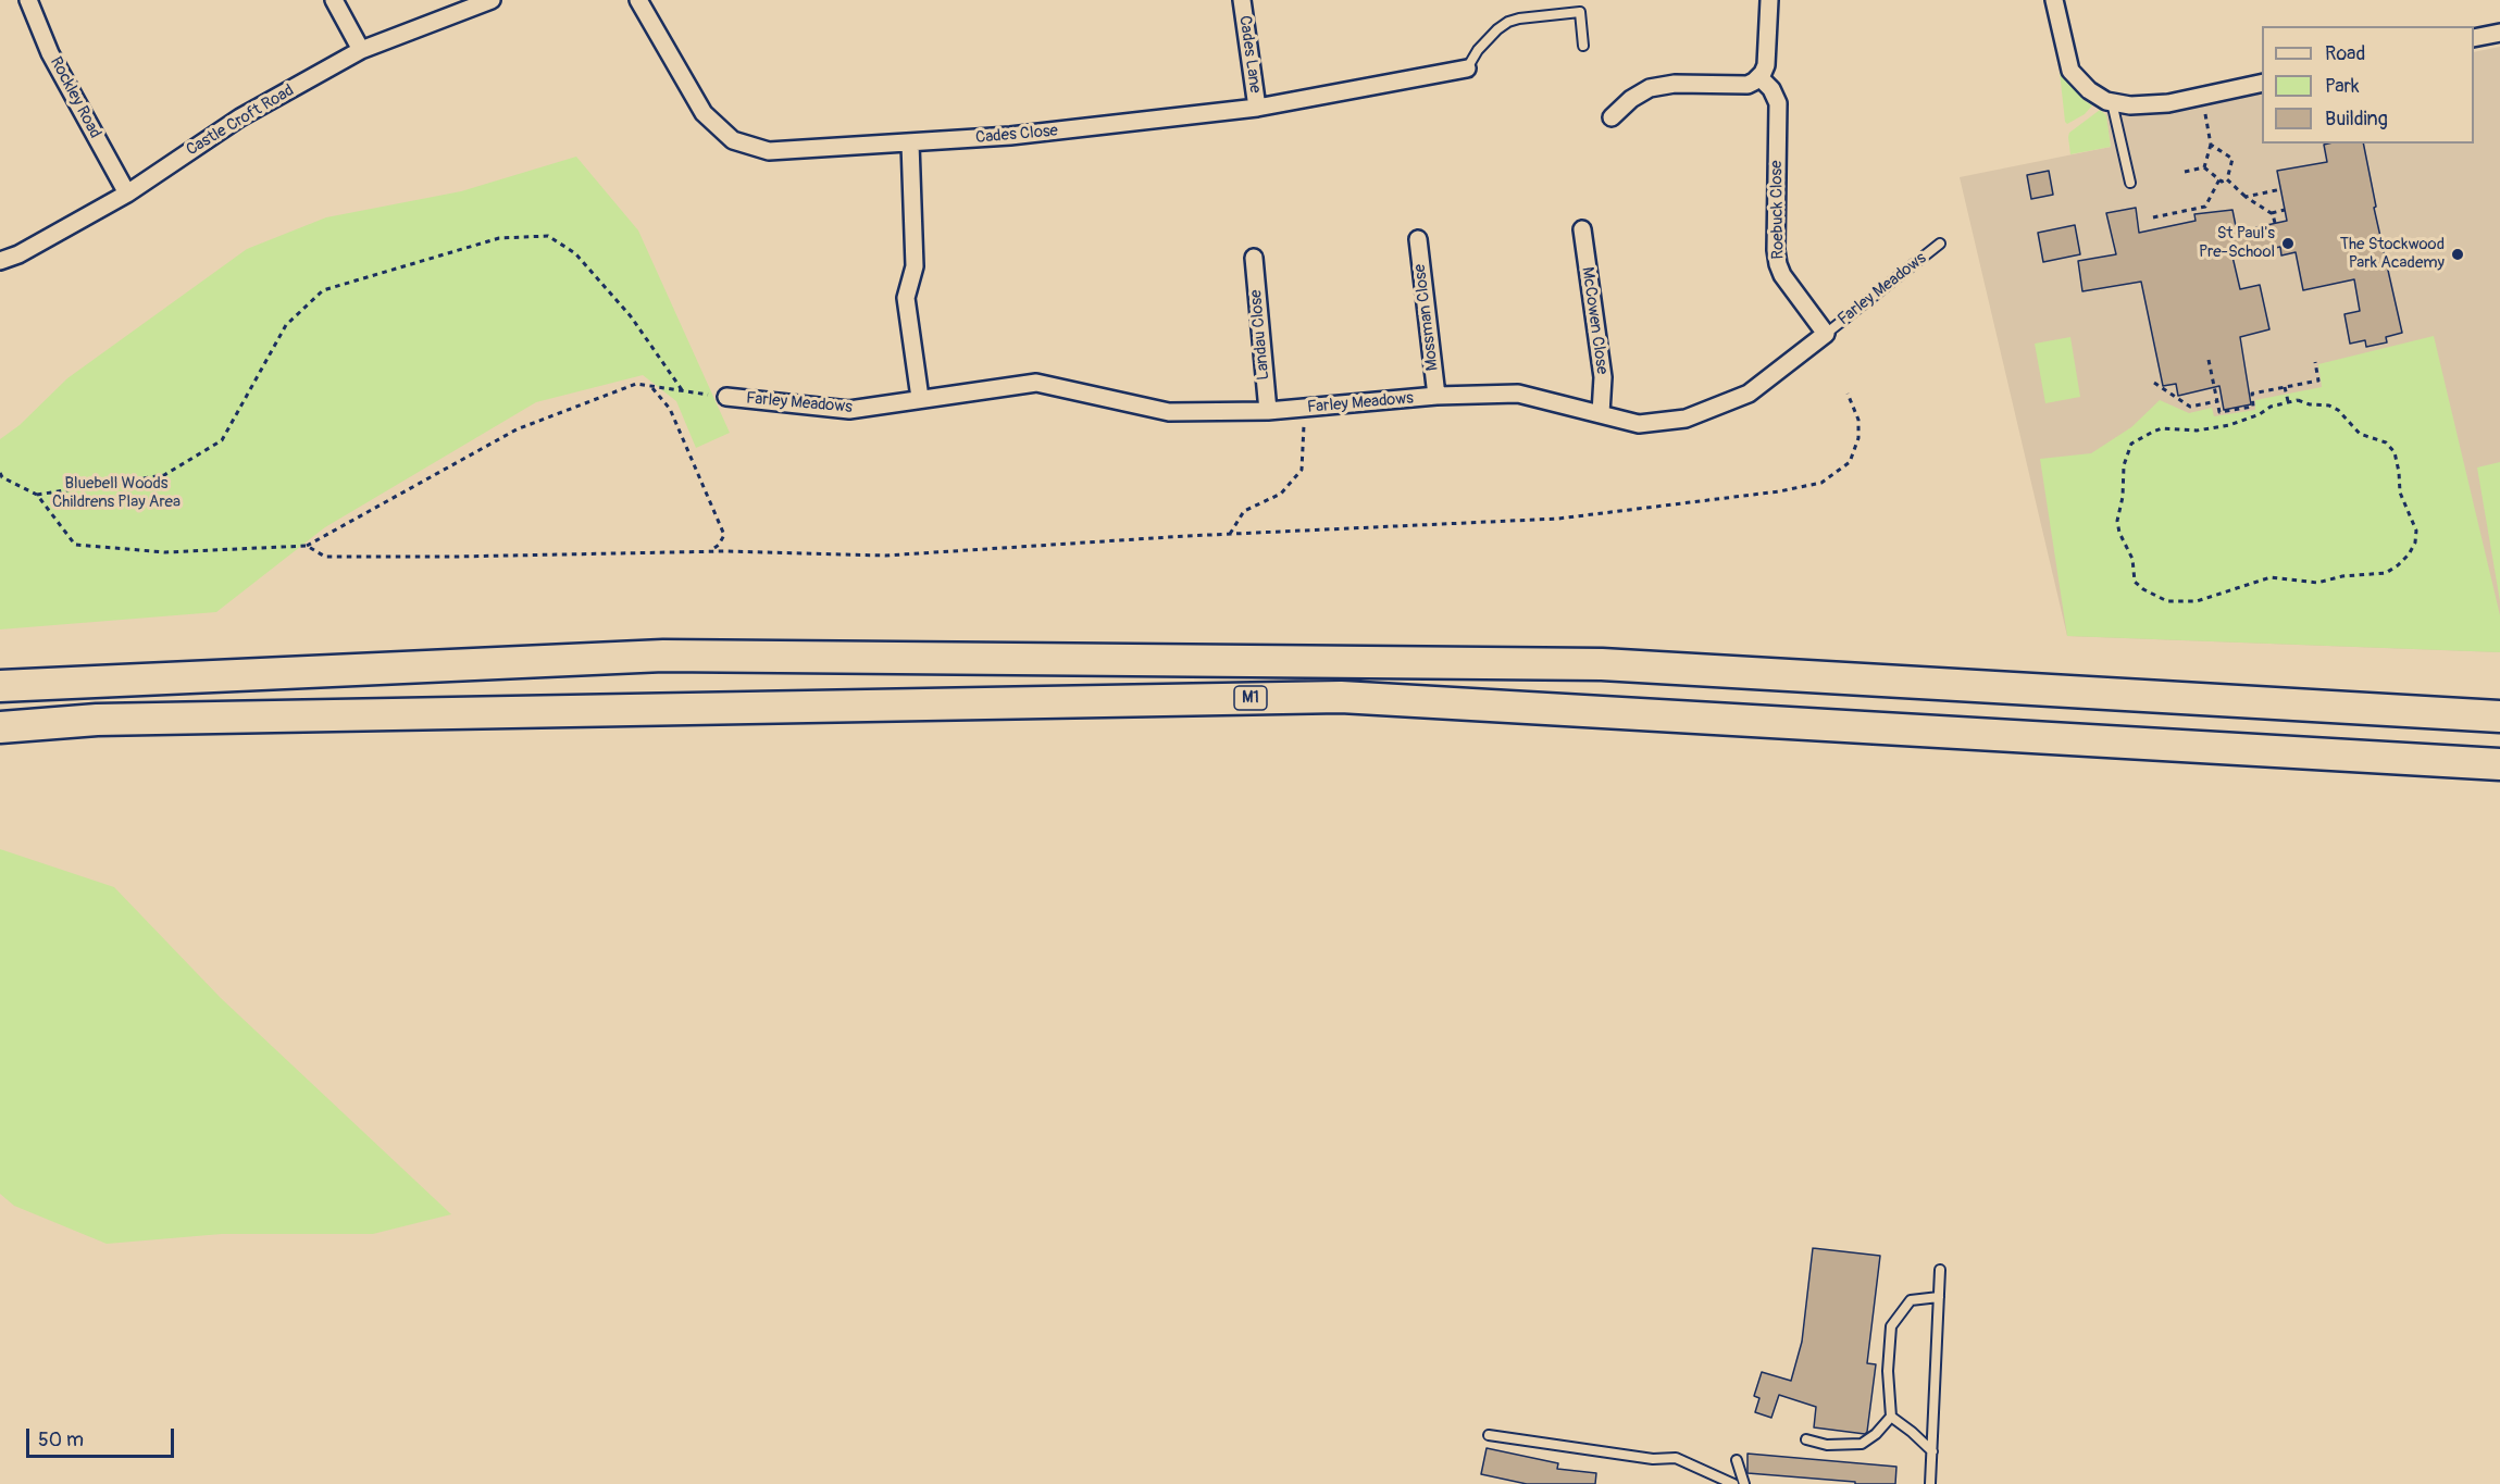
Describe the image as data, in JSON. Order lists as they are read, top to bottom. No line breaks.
{"streets":{"highway":["M1"],"street":["Cades Lane","Rockley Road","Castle Croft Road","Cades Close","Roebuck Close","Farley Meadows","Mossman Close","McCowen Close","Landau Close"]},"crossings":[["Cades Lane","Cades Close"],["Rockley Road","Castle Croft Road"],["Roebuck Close","Farley Meadows"],["Farley Meadows","Mossman Close"],["Farley Meadows","McCowen Close"],["Farley Meadows","Landau Close"]],"parks":["Bluebell Woods Childrens Play Area"],"places":["St Paul's Pre-School","The Stockwood Park Academy"],"legend":["Road","Park","Building"],"scale_bar":"50 m"}
